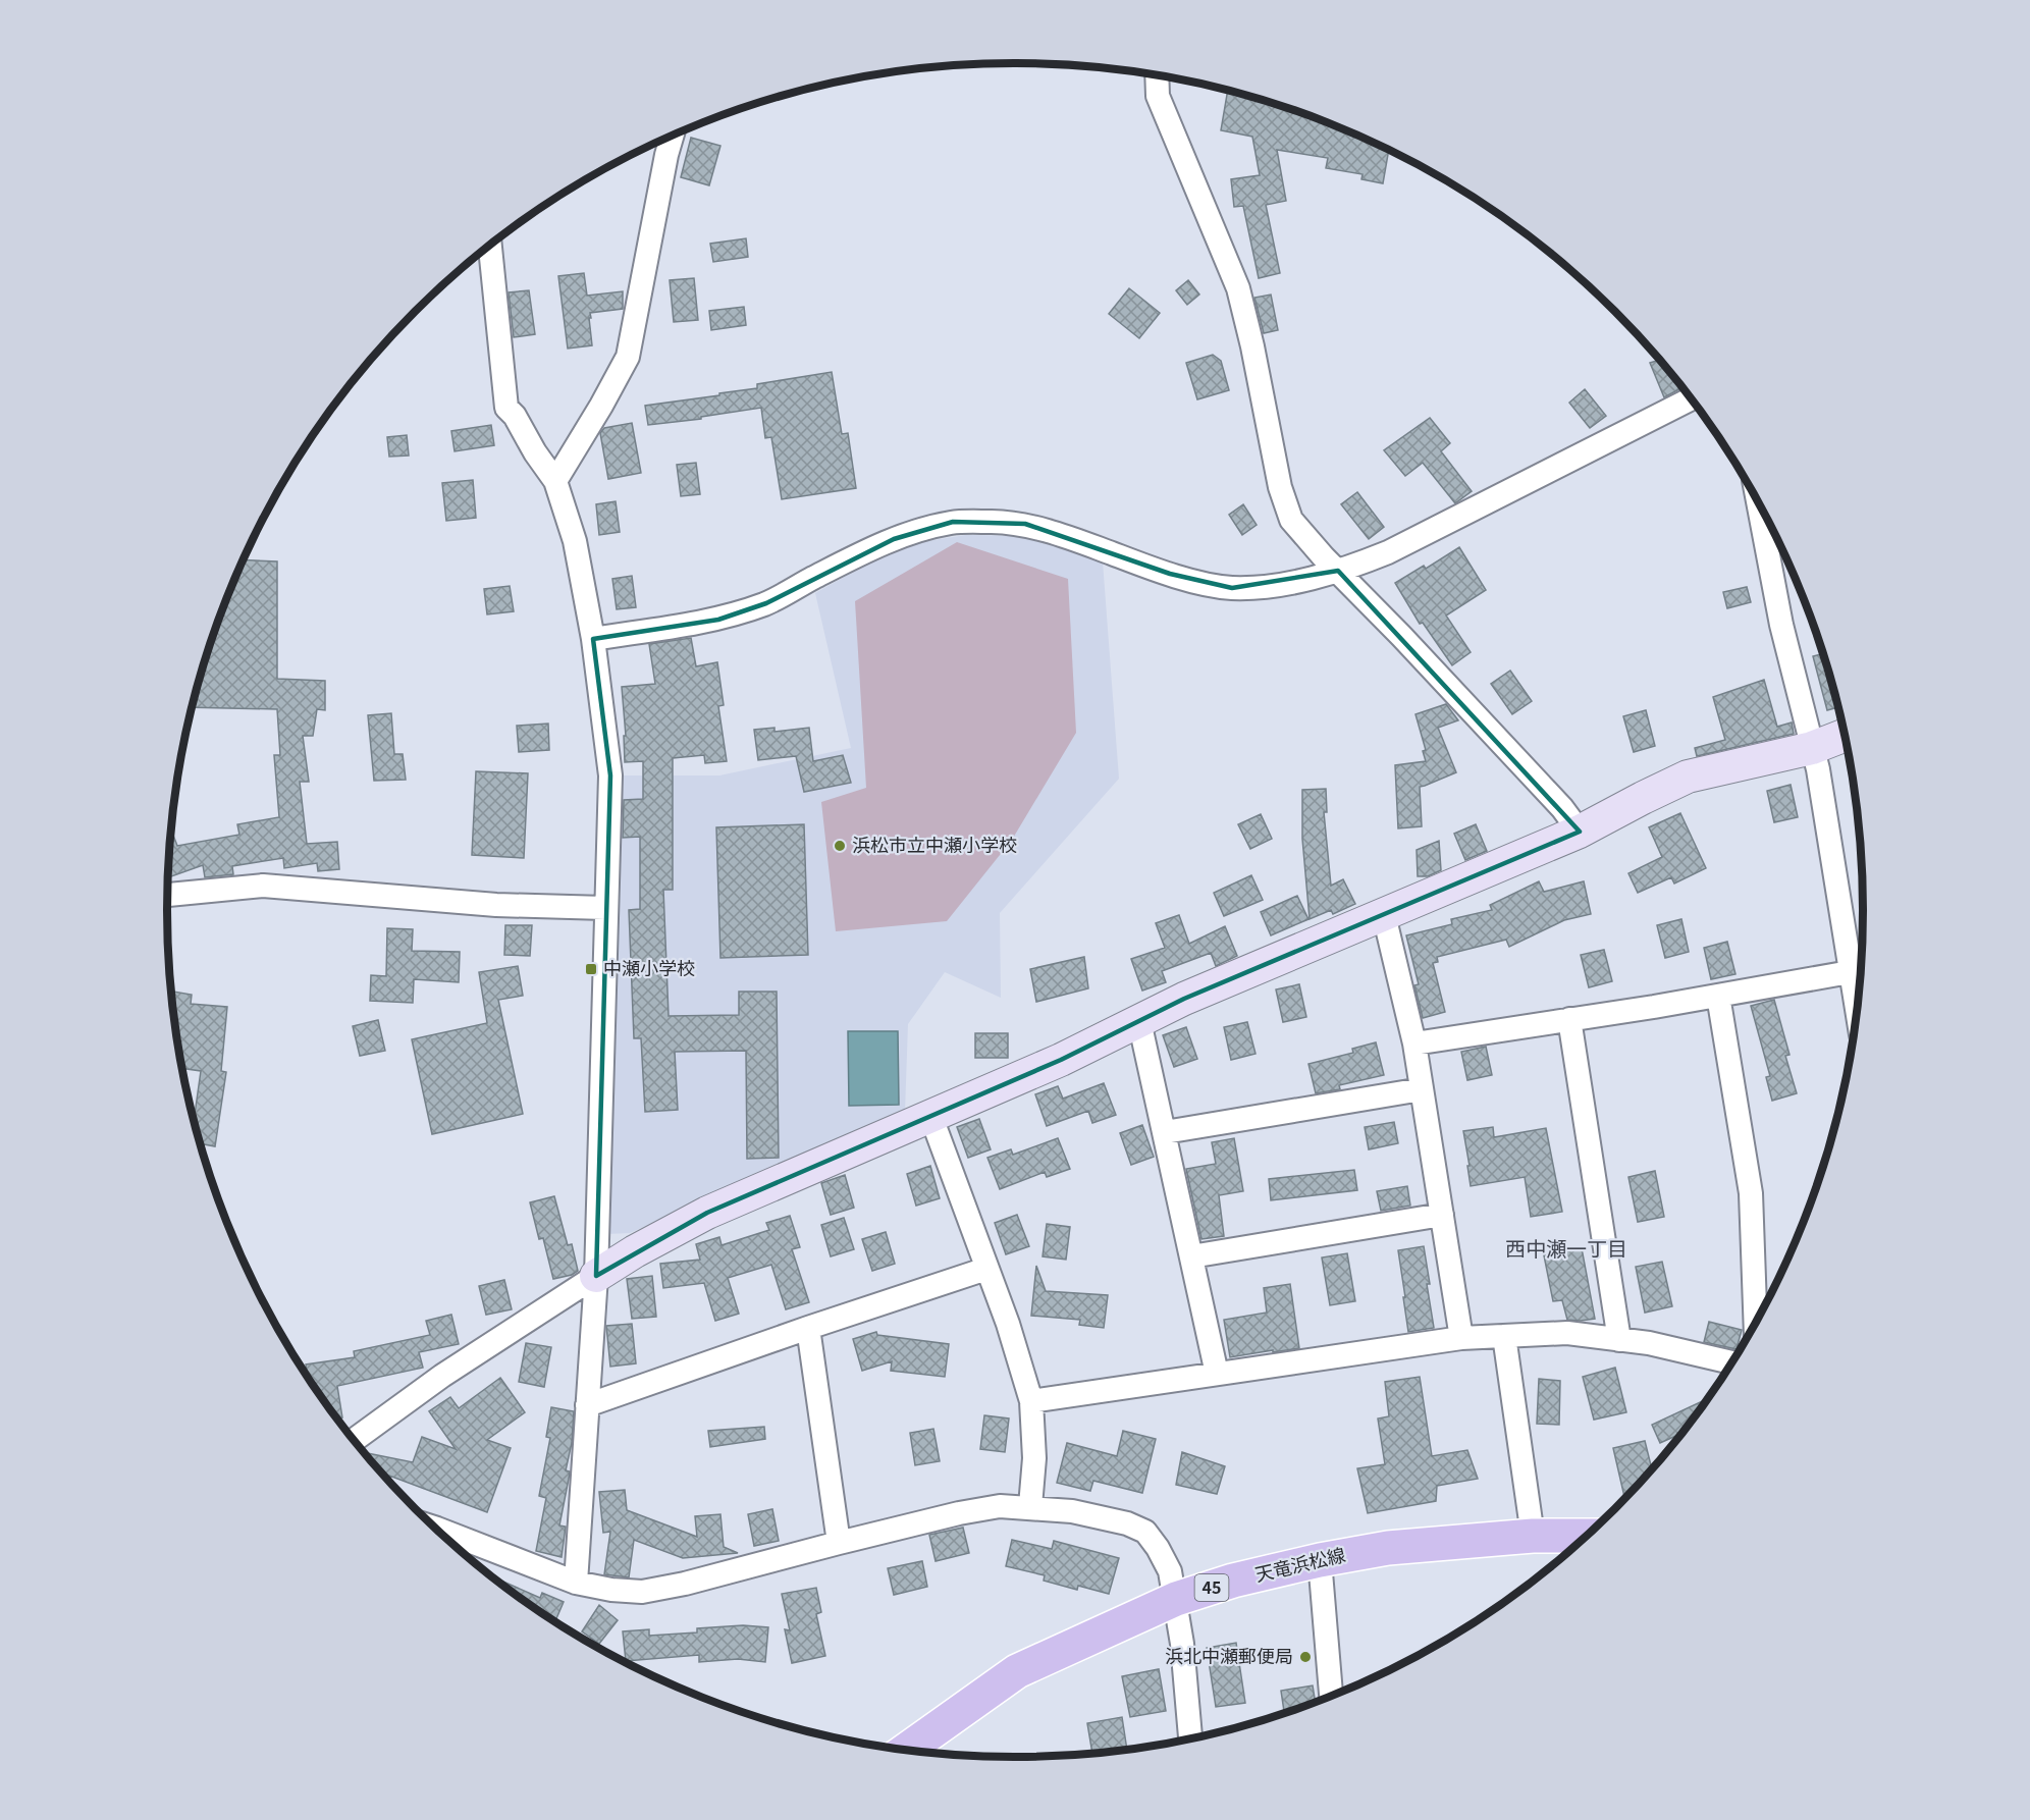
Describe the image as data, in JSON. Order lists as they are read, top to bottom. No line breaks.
{"streets":{"main road":["天竜浜松線","45"]},"districts":["西中瀬一丁目"],"places":{"other":["浜松市立中瀬小学校","浜北中瀬郵便局"],"transit":["中瀬小学校"]}}
